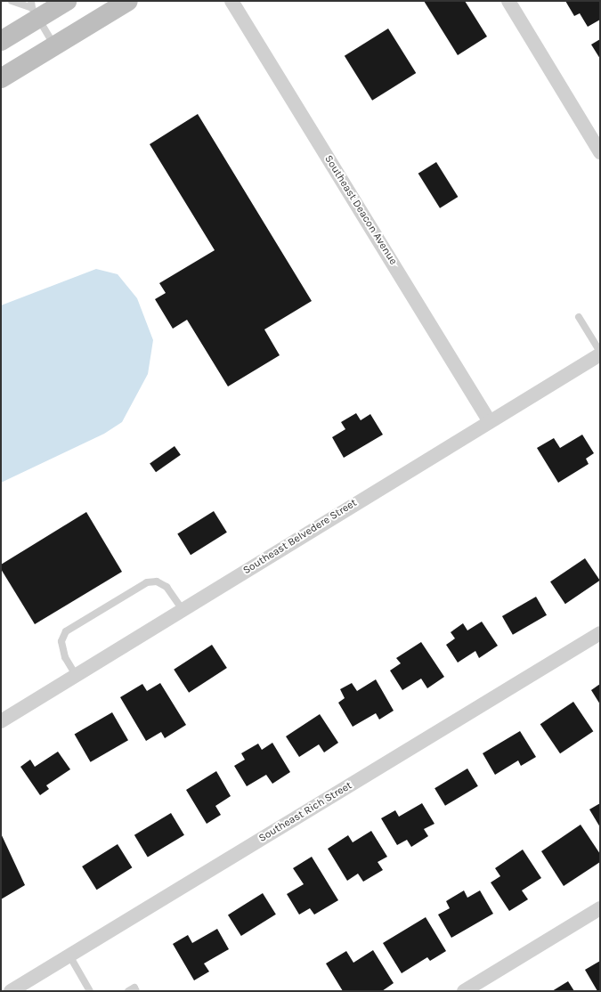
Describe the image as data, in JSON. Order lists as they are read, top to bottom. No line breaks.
{"streets":{"street":["Southeast Deacon Avenue","Southeast Belvedere Street","Southeast Rich Street"]},"crossings":[["Southeast Deacon Avenue","Southeast Belvedere Street"]]}
